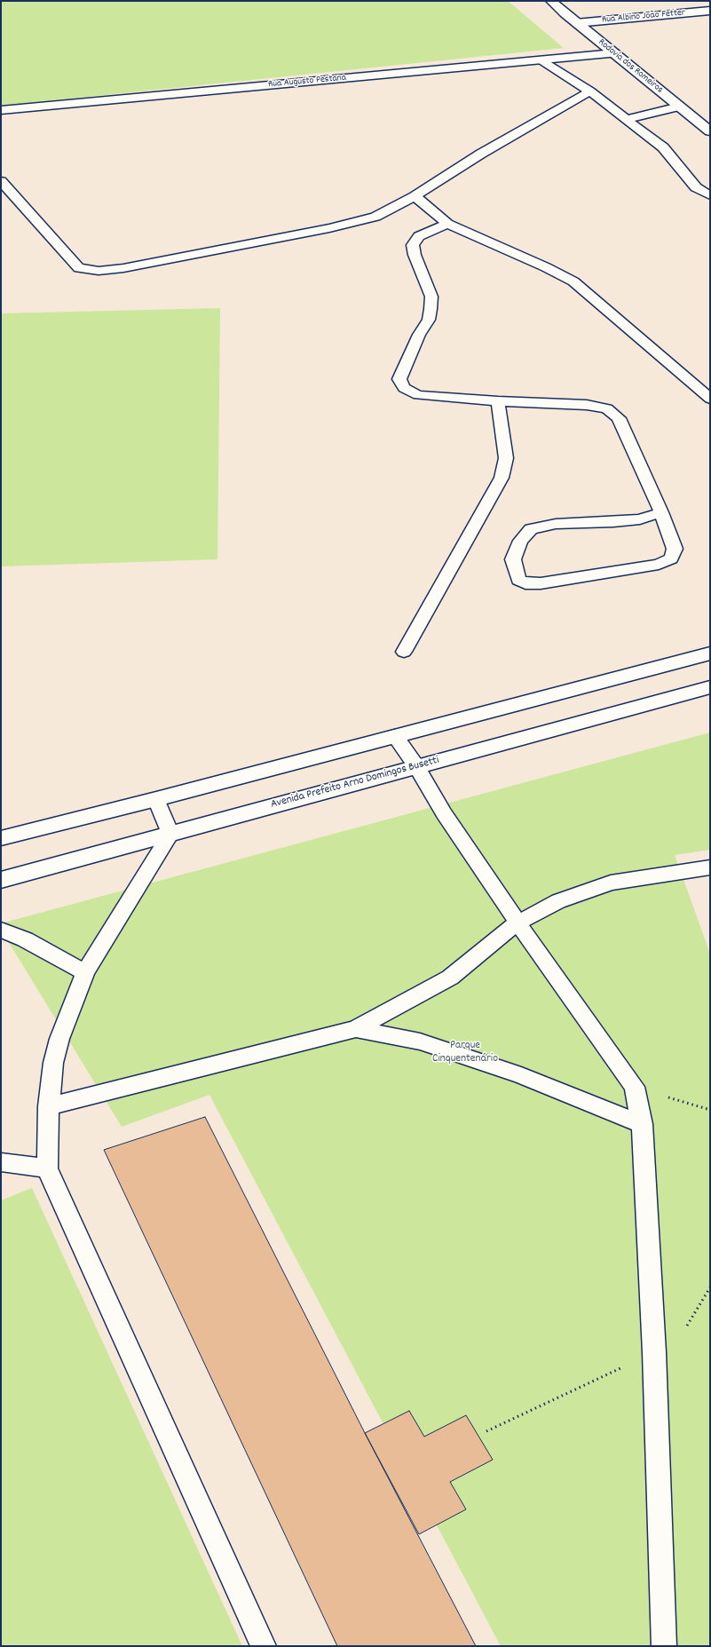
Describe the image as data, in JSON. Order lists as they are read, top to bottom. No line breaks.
{"streets":{"street":["Rua Albino João Fetter","Rodovia dos Romeiros","Rua Augusto Pestana","Avenida Prefeito Arno Domingos Busetti"]},"crossings":[["Rua Albino João Fetter","Rodovia dos Romeiros"],["Rodovia dos Romeiros","Rua Augusto Pestana"]],"parks":["Parque Cinquentenário"]}
